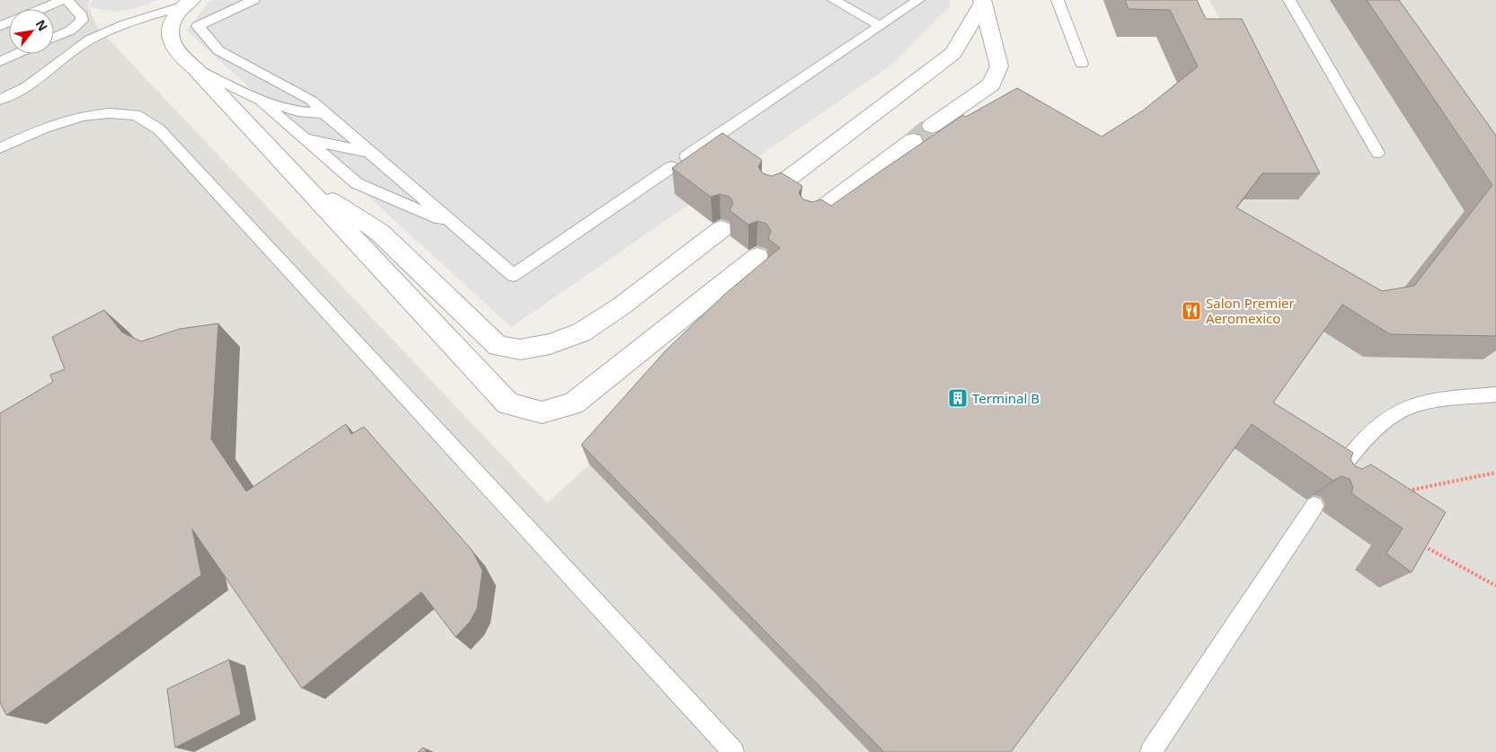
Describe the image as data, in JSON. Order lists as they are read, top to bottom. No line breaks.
{"places":{"restaurant":["Salon Premier Aeromexico"],"building":["Terminal B"]},"north":"top right"}
